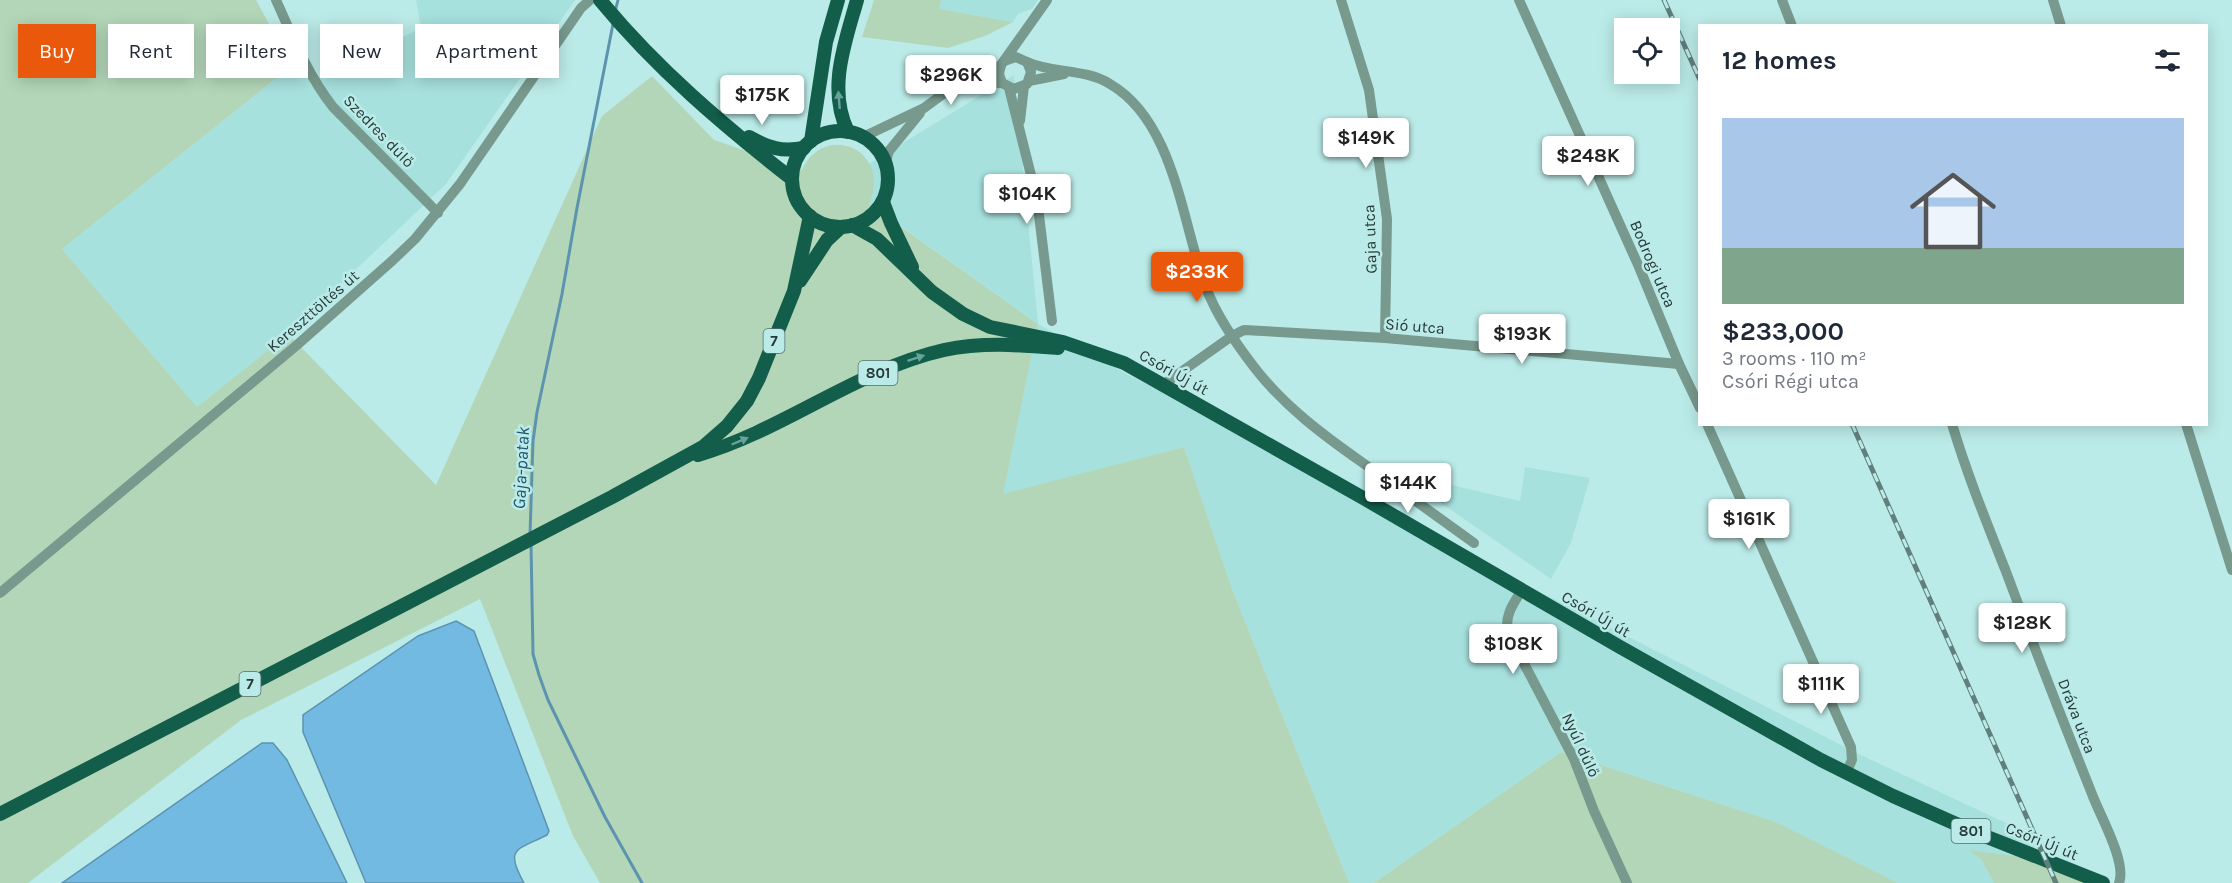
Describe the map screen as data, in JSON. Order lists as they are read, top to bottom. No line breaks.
{"streets":{"main road":["7","Csóri Új út","801"],"street":["Szedres dűlő","Gaja utca","Bodrogi utca","Kereszttöltés út","Sió utca","Dráva utca","Nyúl dűlő"]},"crossings":[["Szedres dűlő","Kereszttöltés út"],["Gaja utca","Sió utca"],["Bodrogi utca","Sió utca"],["Sió utca","Csóri Új út"],["7","801"],["Csóri Új út","801"],["Csóri Új út","Nyúl dűlő"]],"water":["Gaja-patak"],"page":{"chip":["Buy","Rent","Filters","New","Apartment"],"heading":"12 homes","price":["$296K","$175K","$149K","$248K","$104K","$233K","$193K","$144K","$161K","$128K","$108K","$111K"],"list":[{"name":"$233,000","note":"3 rooms · 110 m² · Csóri Régi utca"}]}}
